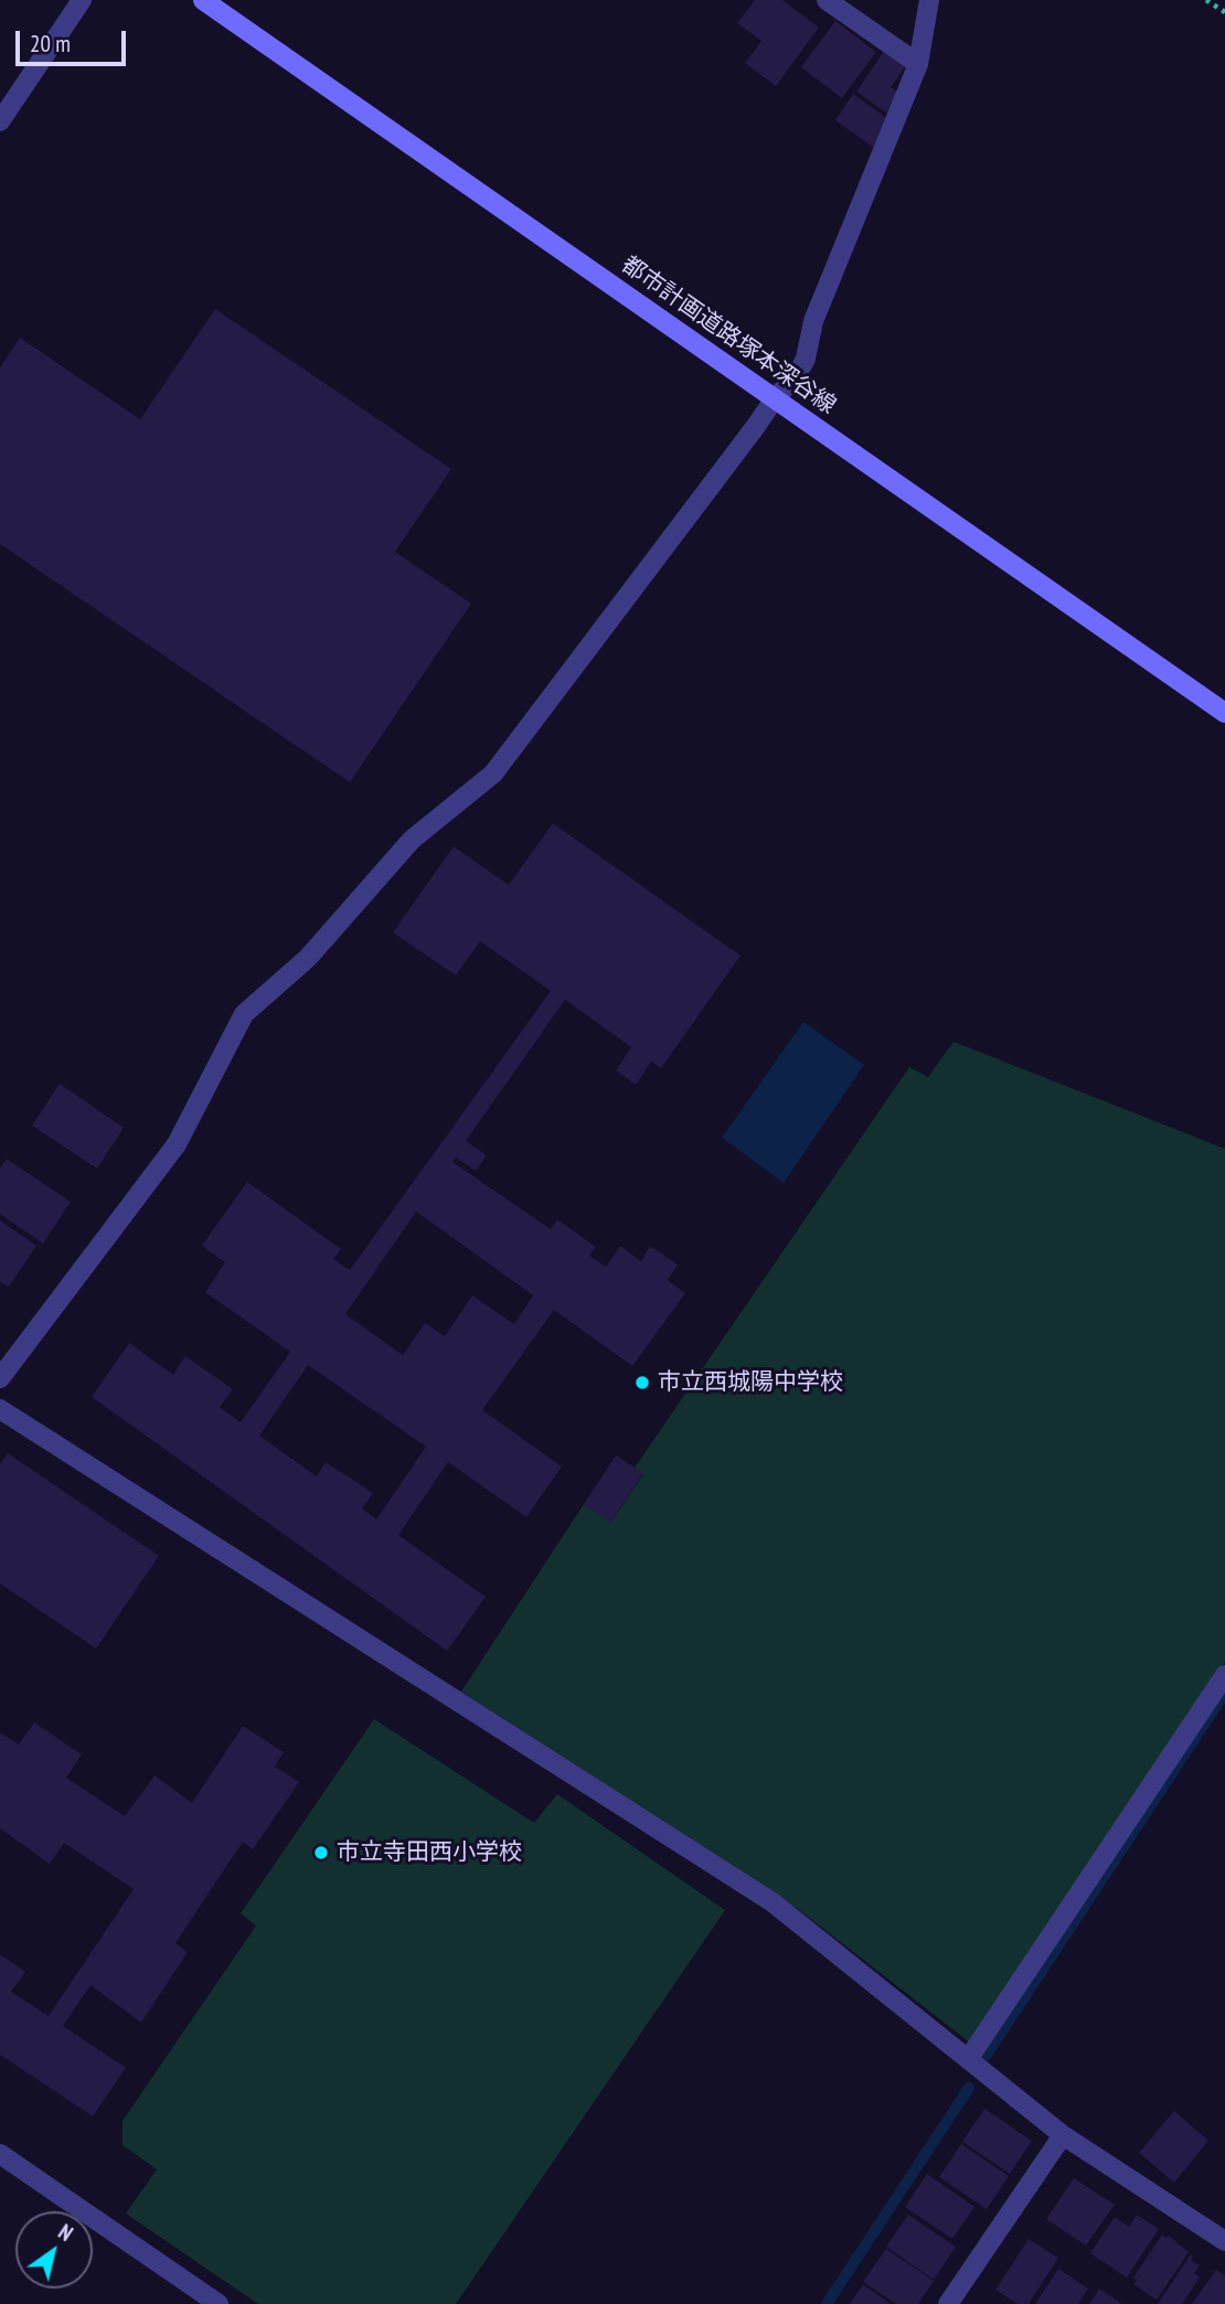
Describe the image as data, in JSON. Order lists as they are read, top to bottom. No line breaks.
{"streets":{"street":["都市計画道路塚本深谷線"]},"places":["市立西城陽中学校","市立寺田西小学校"],"scale_bar":"20 m","north":"top right"}
